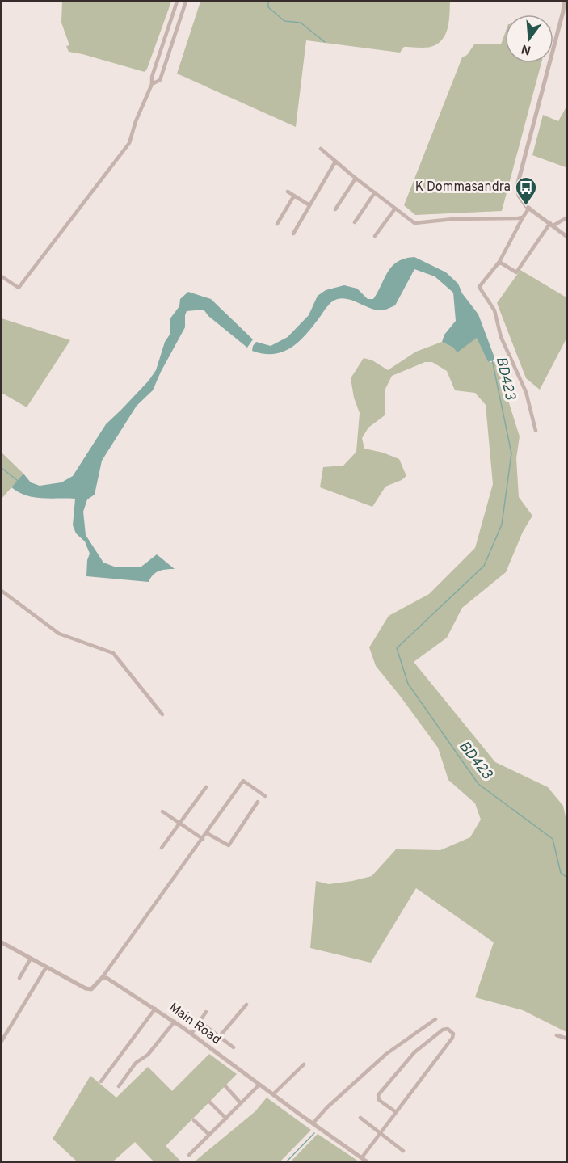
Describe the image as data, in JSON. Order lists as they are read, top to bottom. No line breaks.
{"streets":{"street":["Main Road"]},"water":["BD423"],"places":{"bus stop":["K Dommasandra"]},"north":"bottom"}
